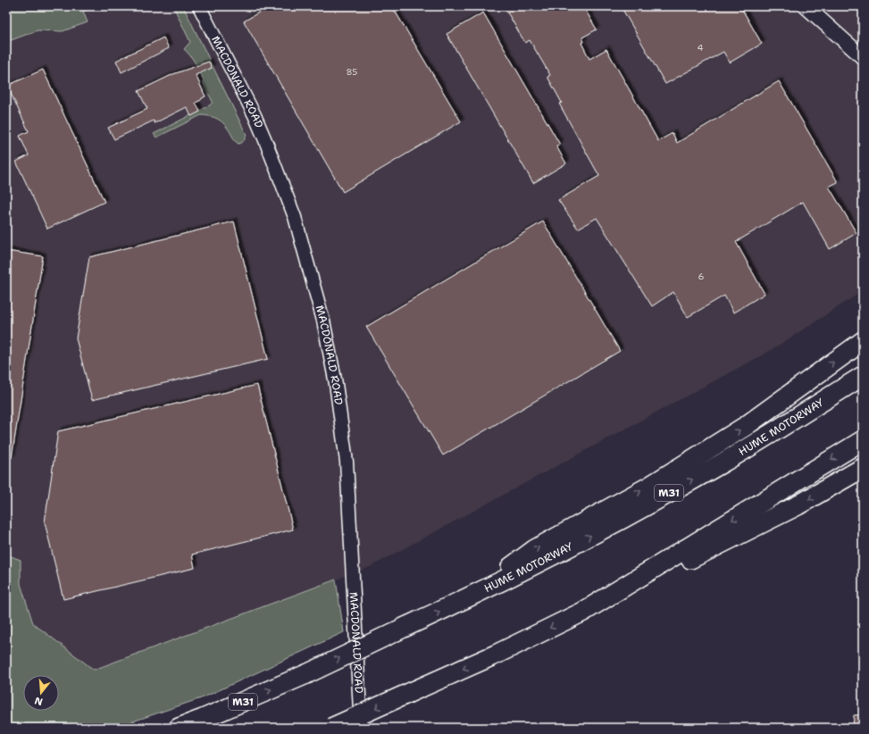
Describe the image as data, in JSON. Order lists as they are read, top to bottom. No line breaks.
{"streets":{"highway":["HUME MOTORWAY","M31"],"street":["MACDONALD ROAD"]},"house_numbers":["4","85","6"],"north":"bottom"}
